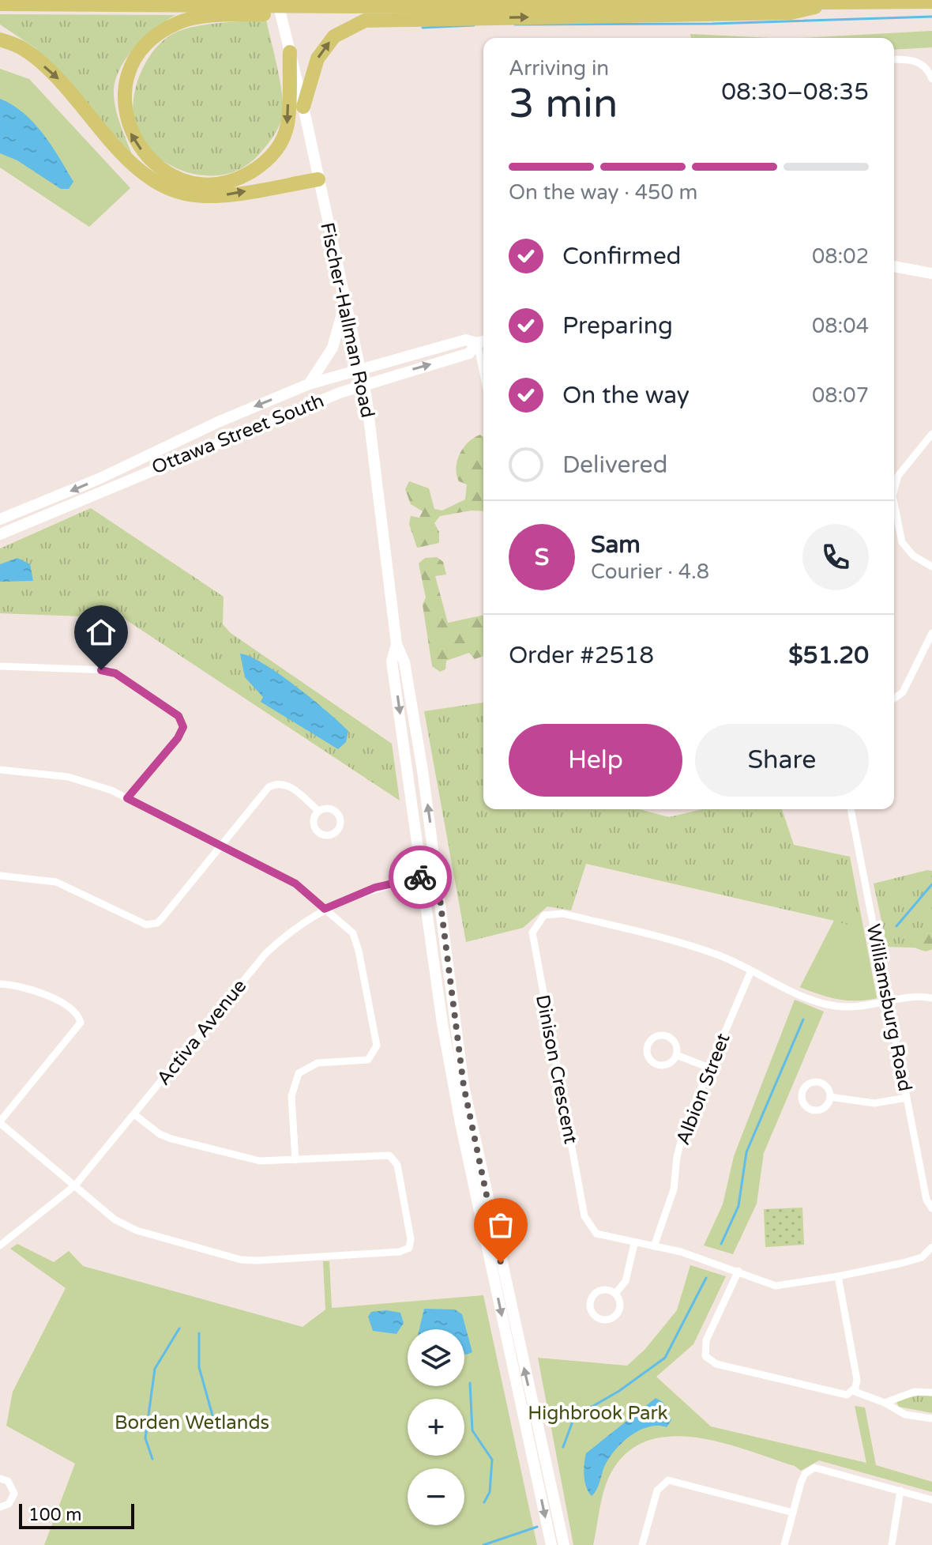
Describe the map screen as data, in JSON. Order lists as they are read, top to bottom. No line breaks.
{"streets":{"main road":["Fischer-Hallman Road","Ottawa Street South"],"street":["Williamsburg Road","Activa Avenue","Dinison Crescent","Albion Street"]},"crossings":[["Fischer-Hallman Road","Ottawa Street South"],["Fischer-Hallman Road","Activa Avenue"],["Williamsburg Road","Dinison Crescent"],["Dinison Crescent","Albion Street"]],"parks":["Highbrook Park","Borden Wetlands"],"scale_bar":"100 m","page":{"heading":["3 min","Arriving in","08:30–08:35"],"panel":["Sam","Courier · 4.8","Order #2518","$51.20"],"bar":"On the way · 450 m","list":[["Confirmed","08:02"],["Preparing","08:04"],["On the way","08:07"],"Delivered"],"round":"S","buttons":["Help","Share"],"map_buttons":["+","−"],"scale":"100 m"}}
